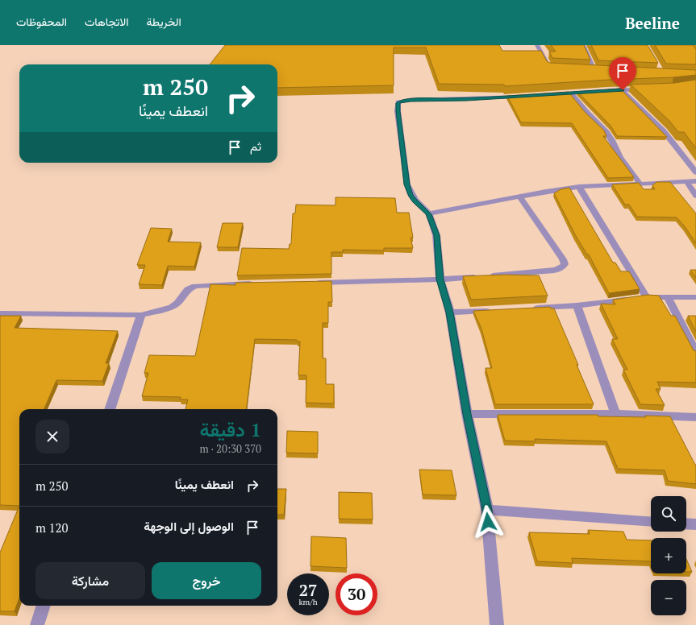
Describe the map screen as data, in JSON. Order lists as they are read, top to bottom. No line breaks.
{"page":{"header":"Beeline","nav":["الخريطة","الاتجاهات","المحفوظات"],"turn":["250 m","انعطف يمينًا"],"then":"ثم","heading":["1 دقيقة","370 m · 20:30"],"list":[{"name":"انعطف يمينًا","value":"250 m"},{"name":"الوصول إلى الوجهة","value":"120 m"}],"map_buttons":["+","−"],"buttons":["خروج","مشاركة"],"speed":"27 km/h","limit":"30"}}
